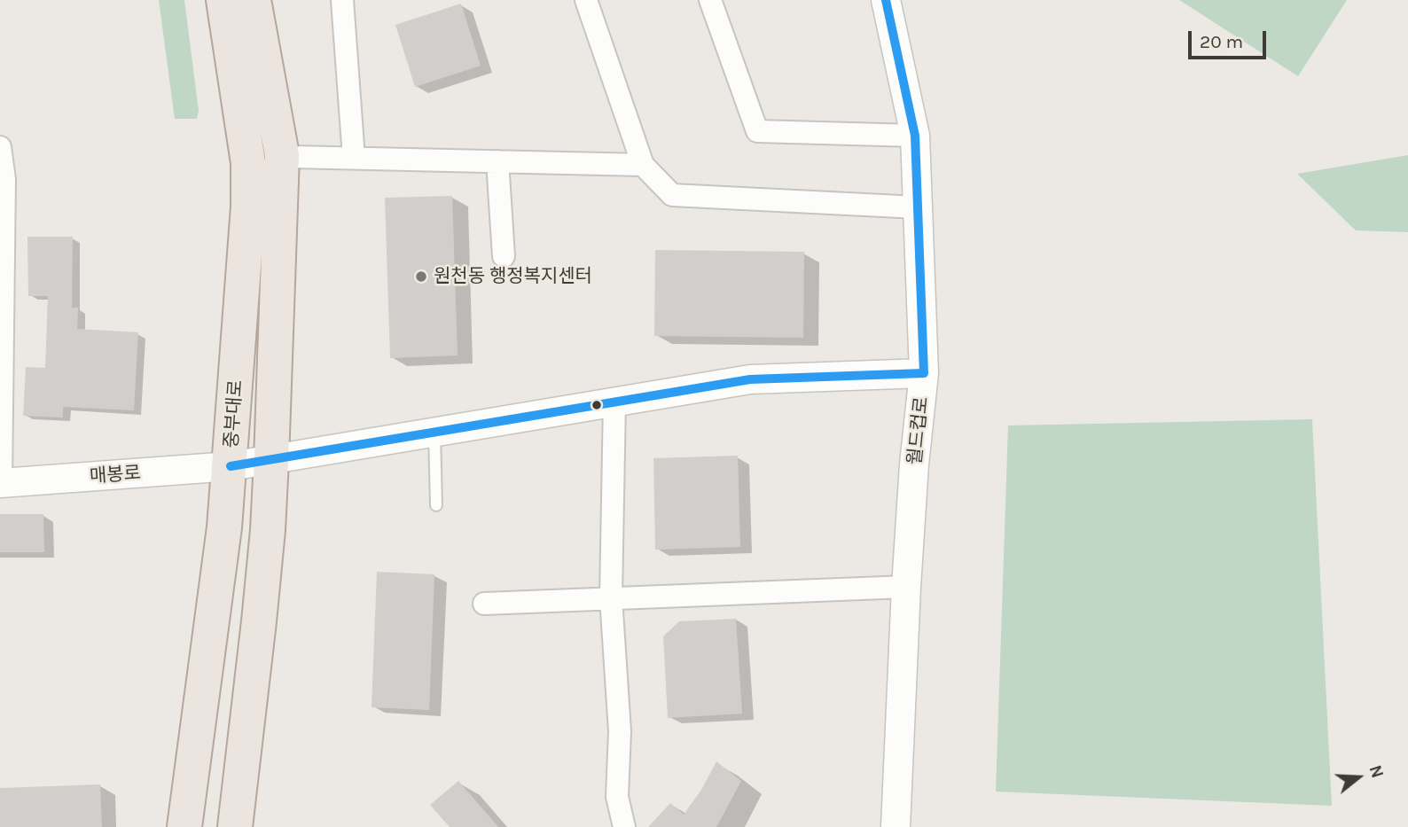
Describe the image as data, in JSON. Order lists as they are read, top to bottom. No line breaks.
{"streets":{"main road":["중부대로"],"street":["월드컵로","매봉로"]},"crossings":[["중부대로","매봉로"],["월드컵로","매봉로"]],"places":["원천동 행정복지센터"],"scale_bar":"20 m","north":"right"}
